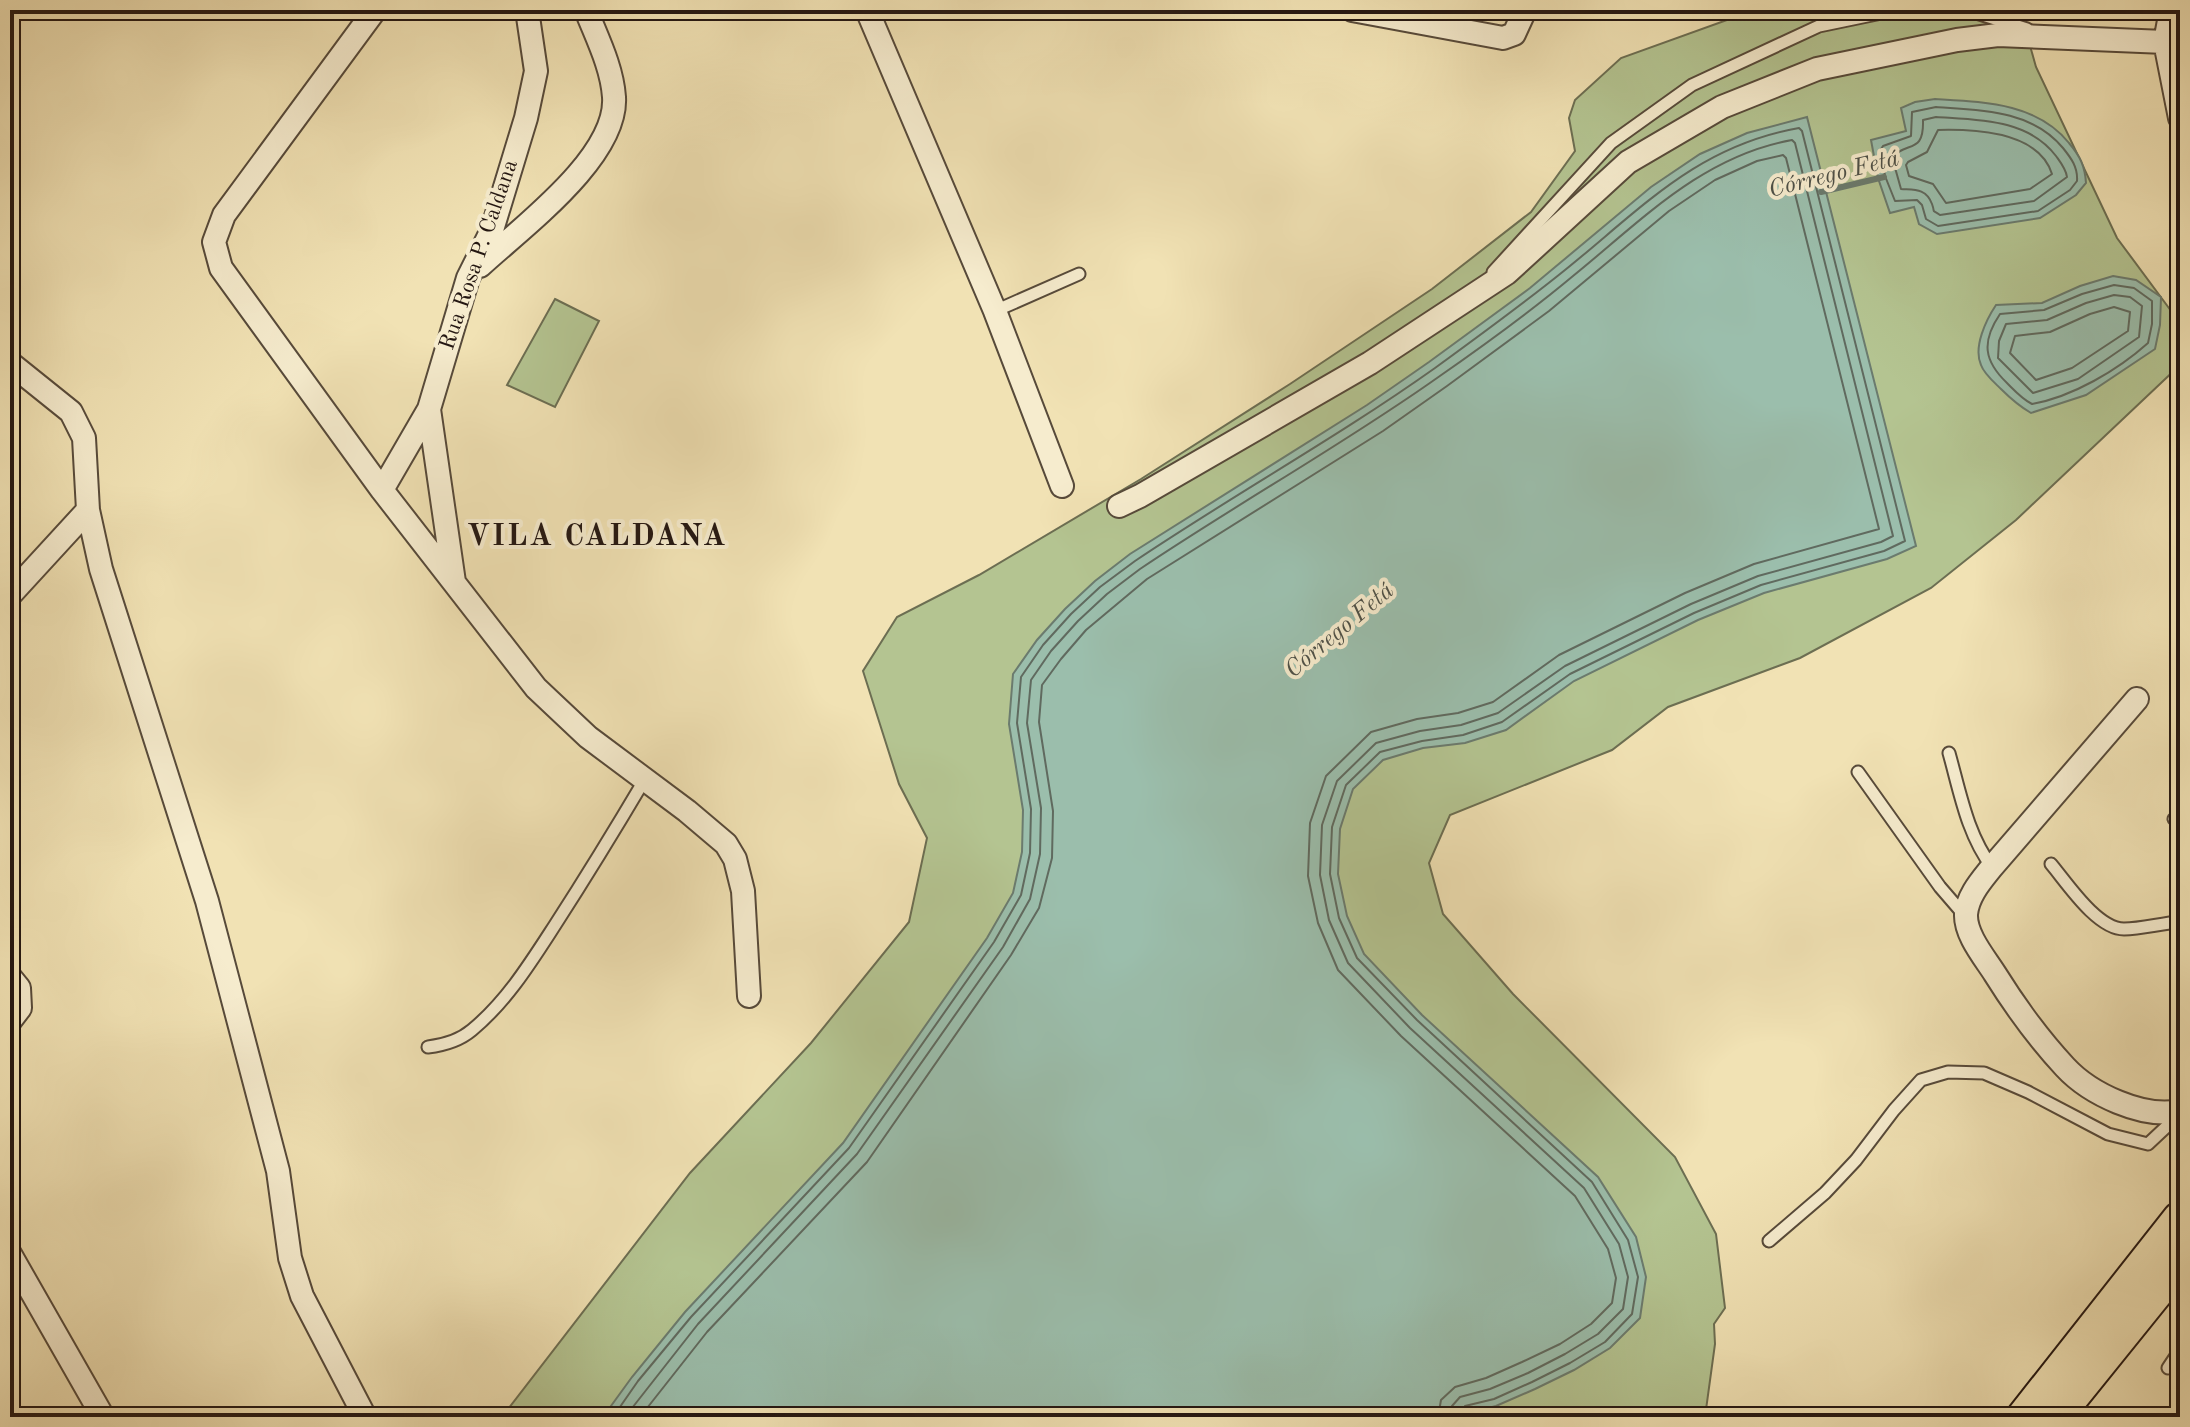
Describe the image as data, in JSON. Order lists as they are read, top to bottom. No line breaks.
{"streets":{"street":["Rua Rosa P. Caldana"]},"districts":["VILA CALDANA"],"water":["Córrego Fetá"]}
